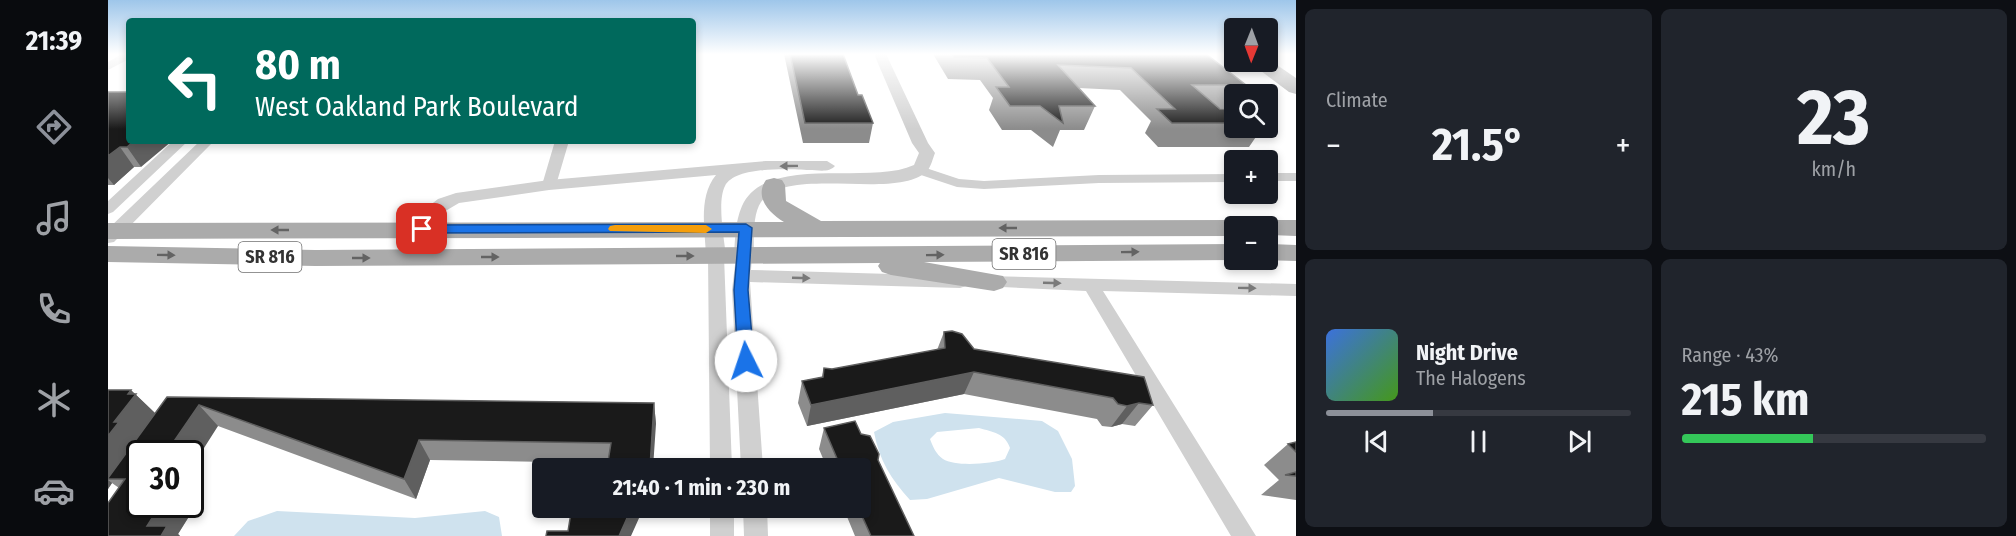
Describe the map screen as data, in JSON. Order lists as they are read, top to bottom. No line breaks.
{"streets":{"main road":["SR 816"]},"north":"bottom","page":{"tabs":"21:39","tile":["Climate",["23","km/h"],["Range · 43%","215 km"]],"map_buttons":["+","−"],"turn":["80 m","West Oakland Park Boulevard"],"heat":["−","21.5°","+"],"song":["Night Drive","The Halogens"],"limit":"30","trip":"21:40 · 1 min · 230 m"}}
